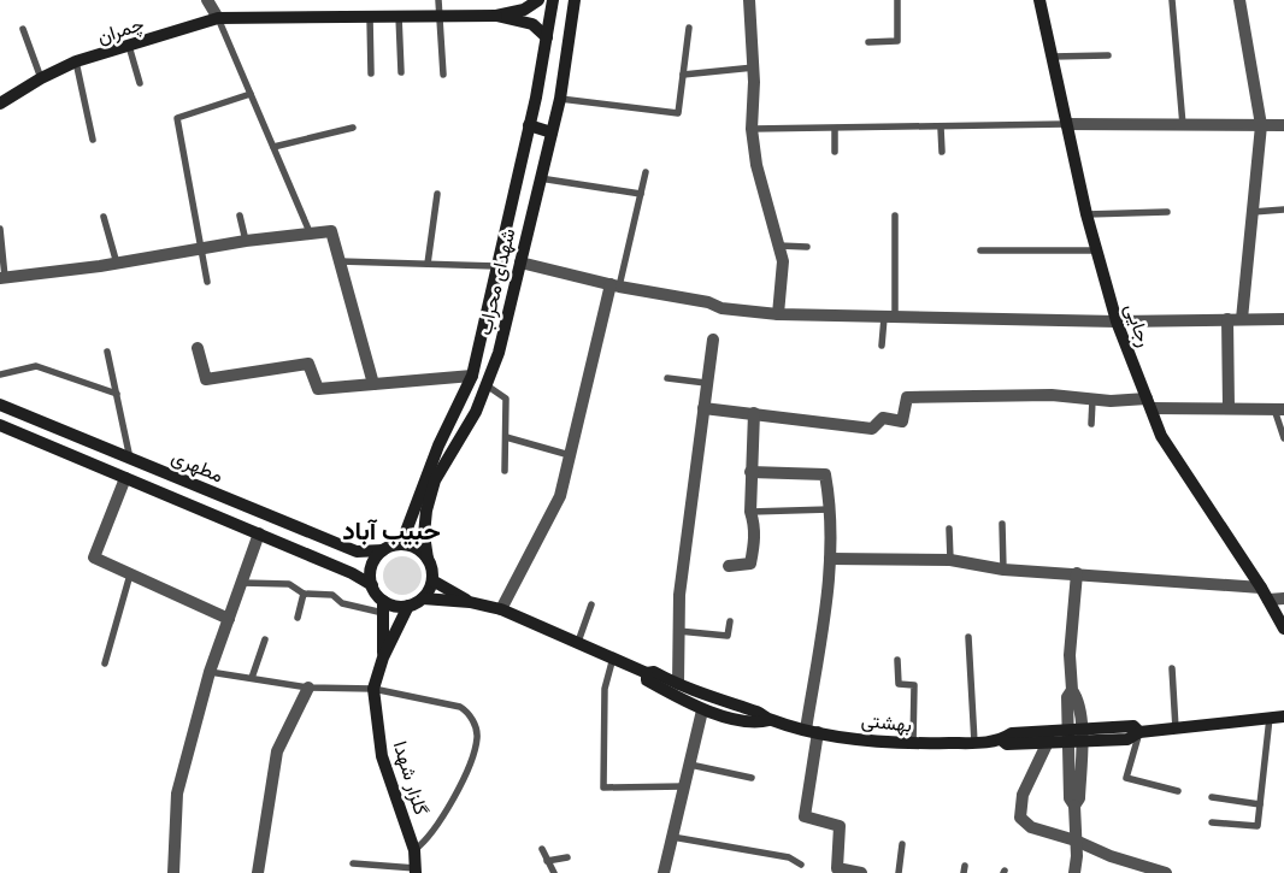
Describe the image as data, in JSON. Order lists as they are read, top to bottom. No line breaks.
{"streets":{"street":["چمران","شهدای محراب","رجایی","مطهری","بهشتی","گلزار شهدا"]},"crossings":[["شهدای محراب","مطهری"]],"districts":["حبیب آباد"]}
